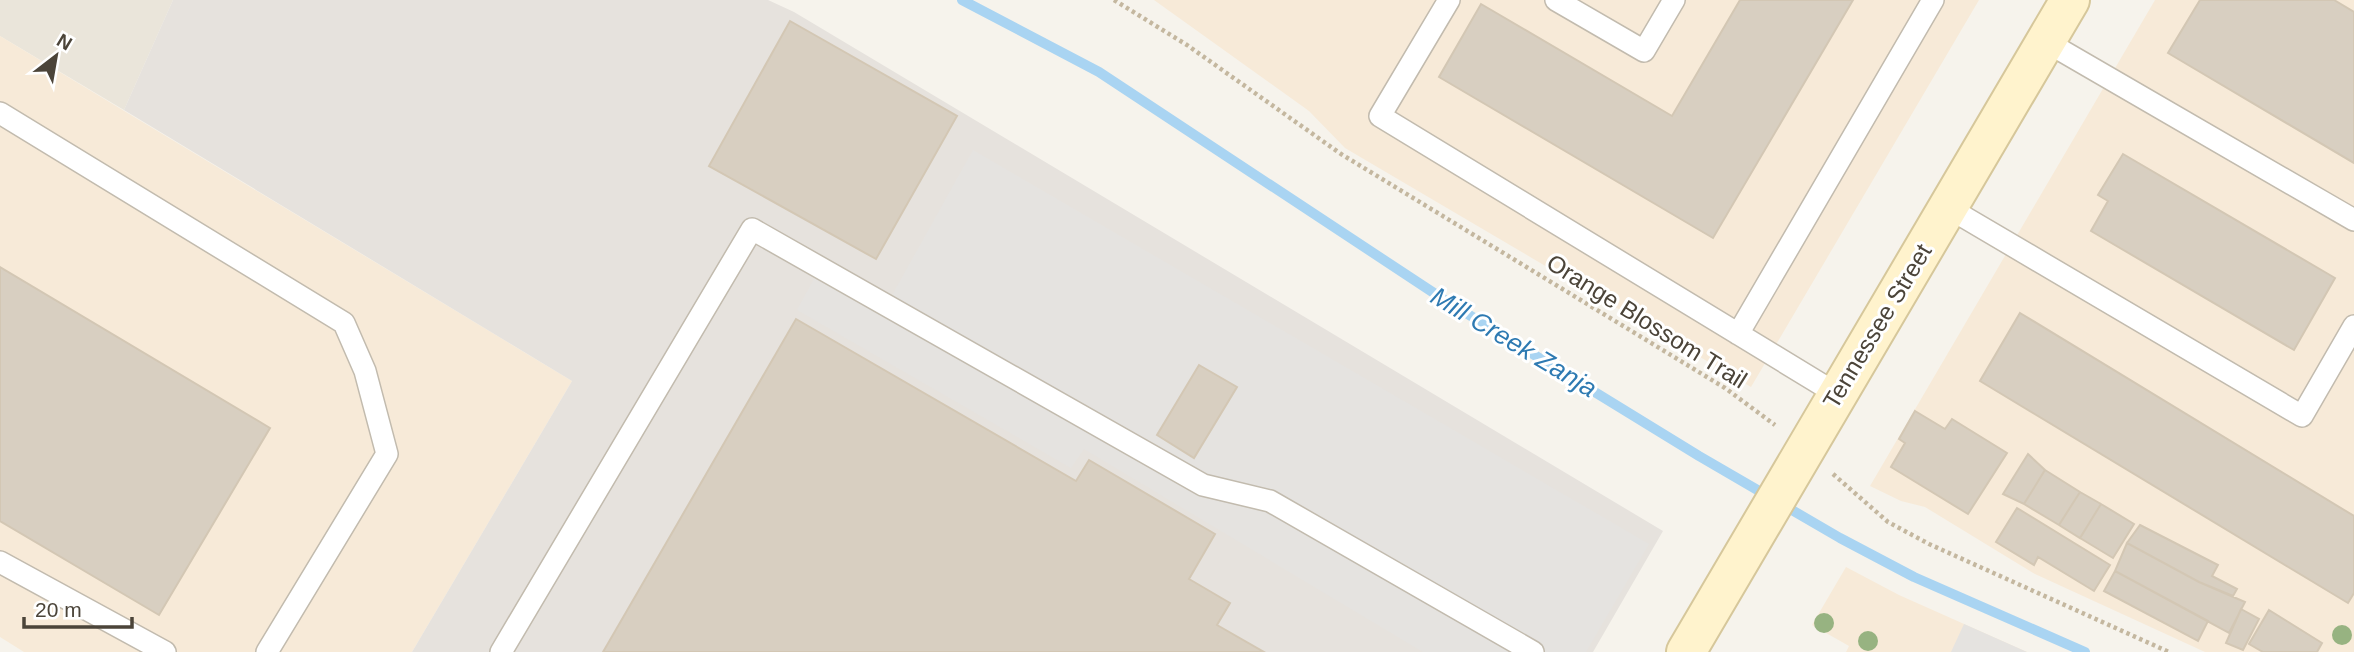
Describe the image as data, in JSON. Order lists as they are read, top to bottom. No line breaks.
{"streets":{"main road":["Tennessee Street"],"path":["Orange Blossom Trail"]},"crossings":[["Orange Blossom Trail","Tennessee Street"]],"water":["Mill Creek Zanja"],"scale_bar":"20 m","north":"top right"}
